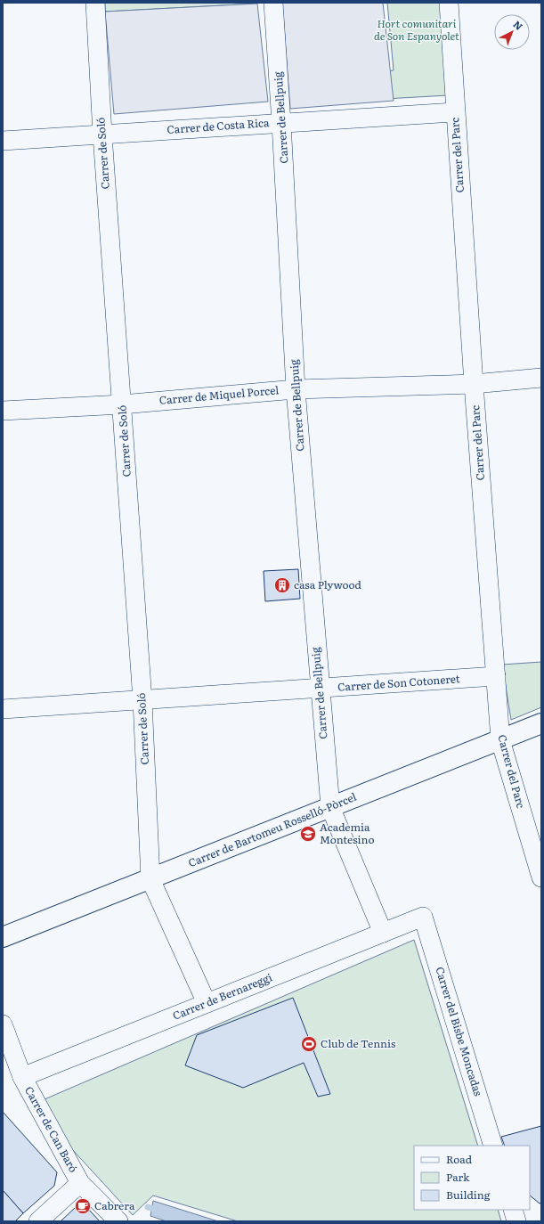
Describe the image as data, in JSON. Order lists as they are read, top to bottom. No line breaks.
{"streets":{"street":["Carrer de Bellpuig","Carrer de Costa Rica","Carrer de Soló","Carrer del Parc","Carrer de Miquel Porcel","Carrer de Son Cotoneret","Carrer de Bartomeu Rosselló-Pòrcel","Carrer de Bernareggi","Carrer del Bisbe Moncadas","Carrer de Can Baró"]},"crossings":[["Carrer de Bellpuig","Carrer de Costa Rica"],["Carrer de Bellpuig","Carrer de Miquel Porcel"],["Carrer de Bellpuig","Carrer de Son Cotoneret"],["Carrer de Bellpuig","Carrer de Bartomeu Rosselló-Pòrcel"],["Carrer de Bellpuig","Carrer de Bernareggi"],["Carrer de Costa Rica","Carrer de Soló"],["Carrer de Costa Rica","Carrer del Parc"],["Carrer de Soló","Carrer de Miquel Porcel"],["Carrer de Soló","Carrer de Son Cotoneret"],["Carrer de Soló","Carrer de Bartomeu Rosselló-Pòrcel"],["Carrer del Parc","Carrer de Miquel Porcel"],["Carrer del Parc","Carrer de Son Cotoneret"],["Carrer del Parc","Carrer de Bartomeu Rosselló-Pòrcel"],["Carrer de Bernareggi","Carrer del Bisbe Moncadas"],["Carrer de Bernareggi","Carrer de Can Baró"]],"parks":["Hort comunitari de Son Espanyolet"],"places":{"building":["casa Plywood"],"school or university":["Academia Montesino"],"sports":["Club de Tennis"],"cafe":["Cabrera"]},"legend":["Road","Park","Building"],"north":"top right"}
